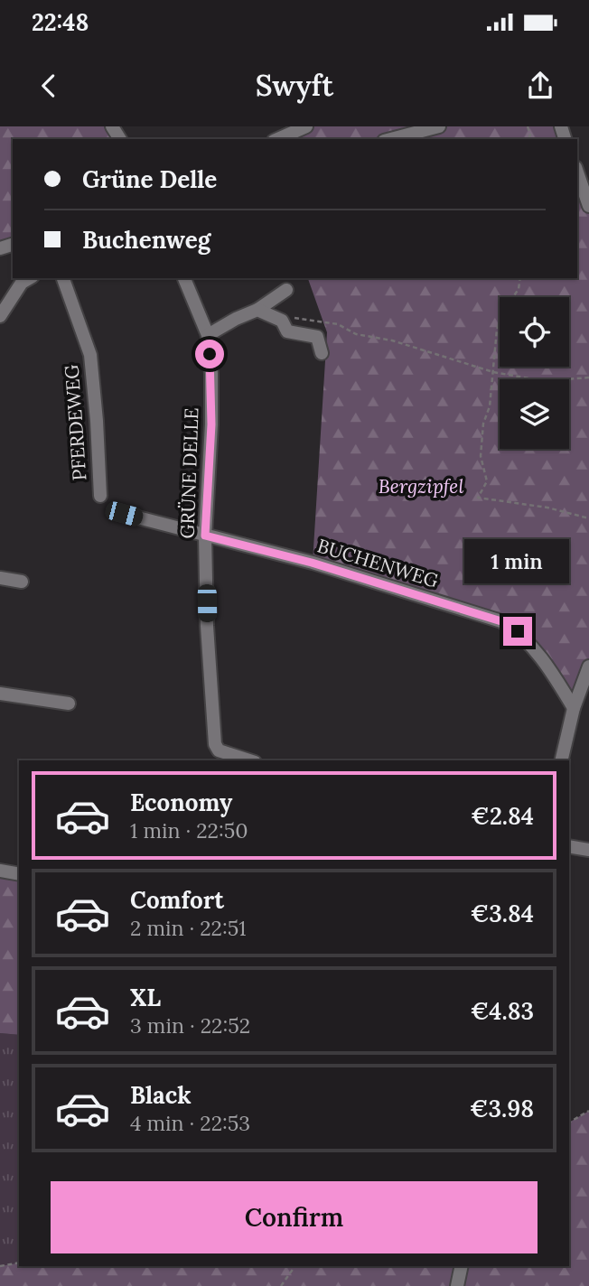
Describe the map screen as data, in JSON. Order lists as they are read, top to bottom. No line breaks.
{"streets":{"street":["PFERDEWEG","GRÜNE DELLE","BUCHENWEG"]},"crossings":[["GRÜNE DELLE","BUCHENWEG"]],"parks":["Bergzipfel"],"page":{"status":"22:48","header":"Swyft","banner":["Grüne Delle","Buchenweg"],"bubble":"1 min","list":[{"name":"Economy","note":"1 min · 22:50","value":"€2.84"},{"name":"Comfort","note":"2 min · 22:51","value":"€3.84"},{"name":"XL","note":"3 min · 22:52","value":"€4.83"},{"name":"Black","note":"4 min · 22:53","value":"€3.98"}],"buttons":"Confirm"}}
